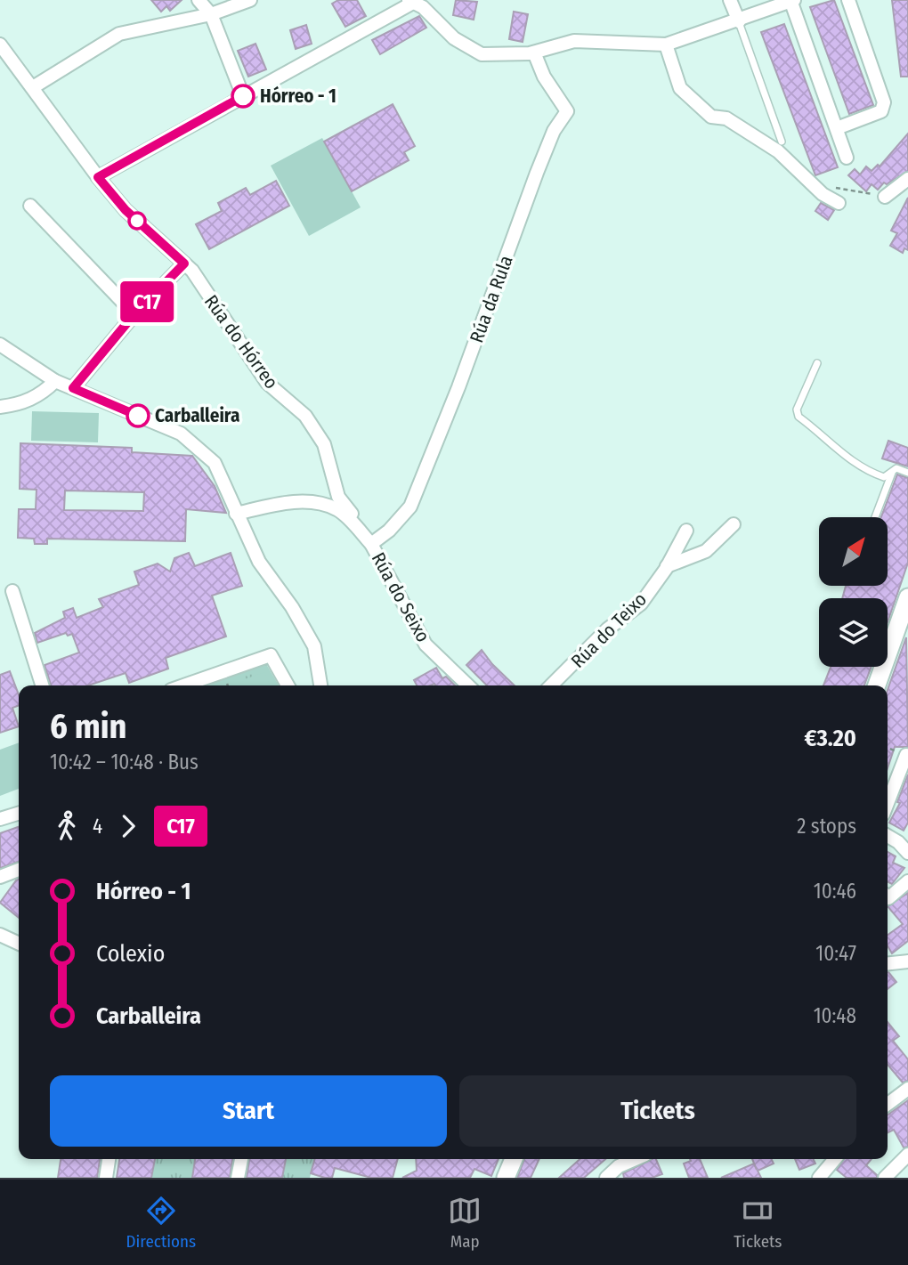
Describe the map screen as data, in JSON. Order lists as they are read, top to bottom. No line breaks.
{"streets":{"street":["Rúa da Rula","Rúa do Hórreo","Rúa do Seixo","Rúa do Teixo"]},"crossings":[["Rúa da Rula","Rúa do Seixo"],["Rúa do Hórreo","Rúa do Seixo"]],"places":["Hórreo - 1","Carballeira"],"lines":["bus line C17"],"north":"top right","page":{"on_map":"C17","heading":["6 min","10:42 – 10:48 · Bus","€3.20"],"legs":["4","C17","2 stops"],"list":[{"name":"Hórreo - 1","value":"10:46"},{"name":"Colexio","value":"10:47"},{"name":"Carballeira","value":"10:48"}],"buttons":["Start","Tickets"],"tabs":["Directions","Map","Tickets"]}}
